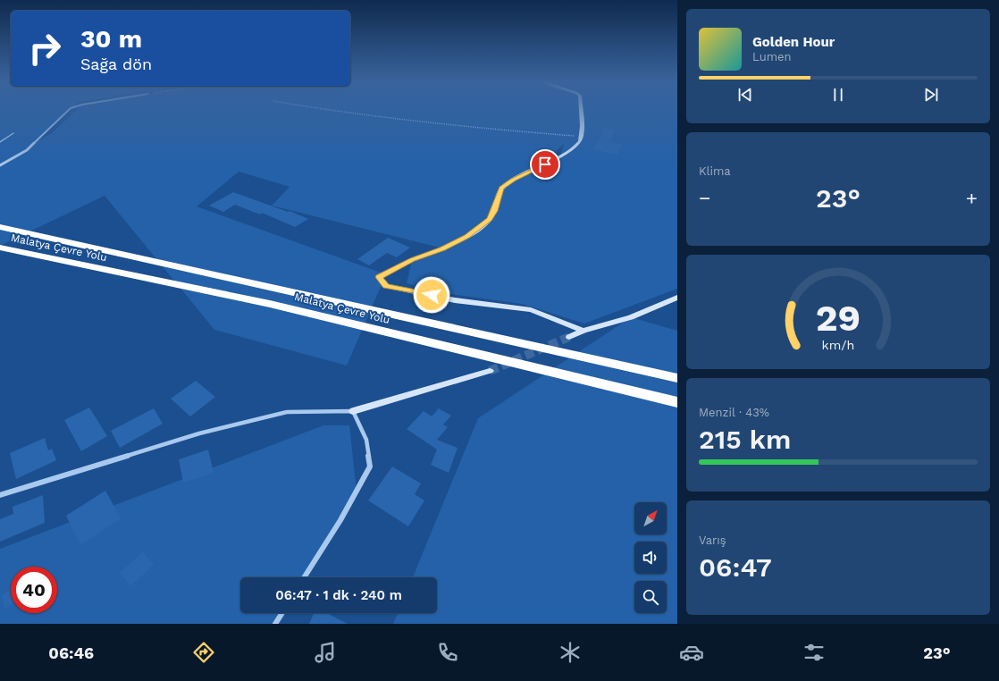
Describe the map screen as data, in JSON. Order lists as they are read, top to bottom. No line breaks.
{"streets":{"highway":["Malatya Çevre Yolu"]},"north":"top right","page":{"turn":["30 m","Sağa dön"],"song":["Golden Hour","Lumen"],"tile":["Klima",["Menzil · 43%","215 km"],["Varış","06:47"]],"heat":["−","23°","+"],"limit":"40","trip":"06:47 · 1 dk · 240 m","tabs":["06:46","23°"],"gauge":["29","km/h"]}}
